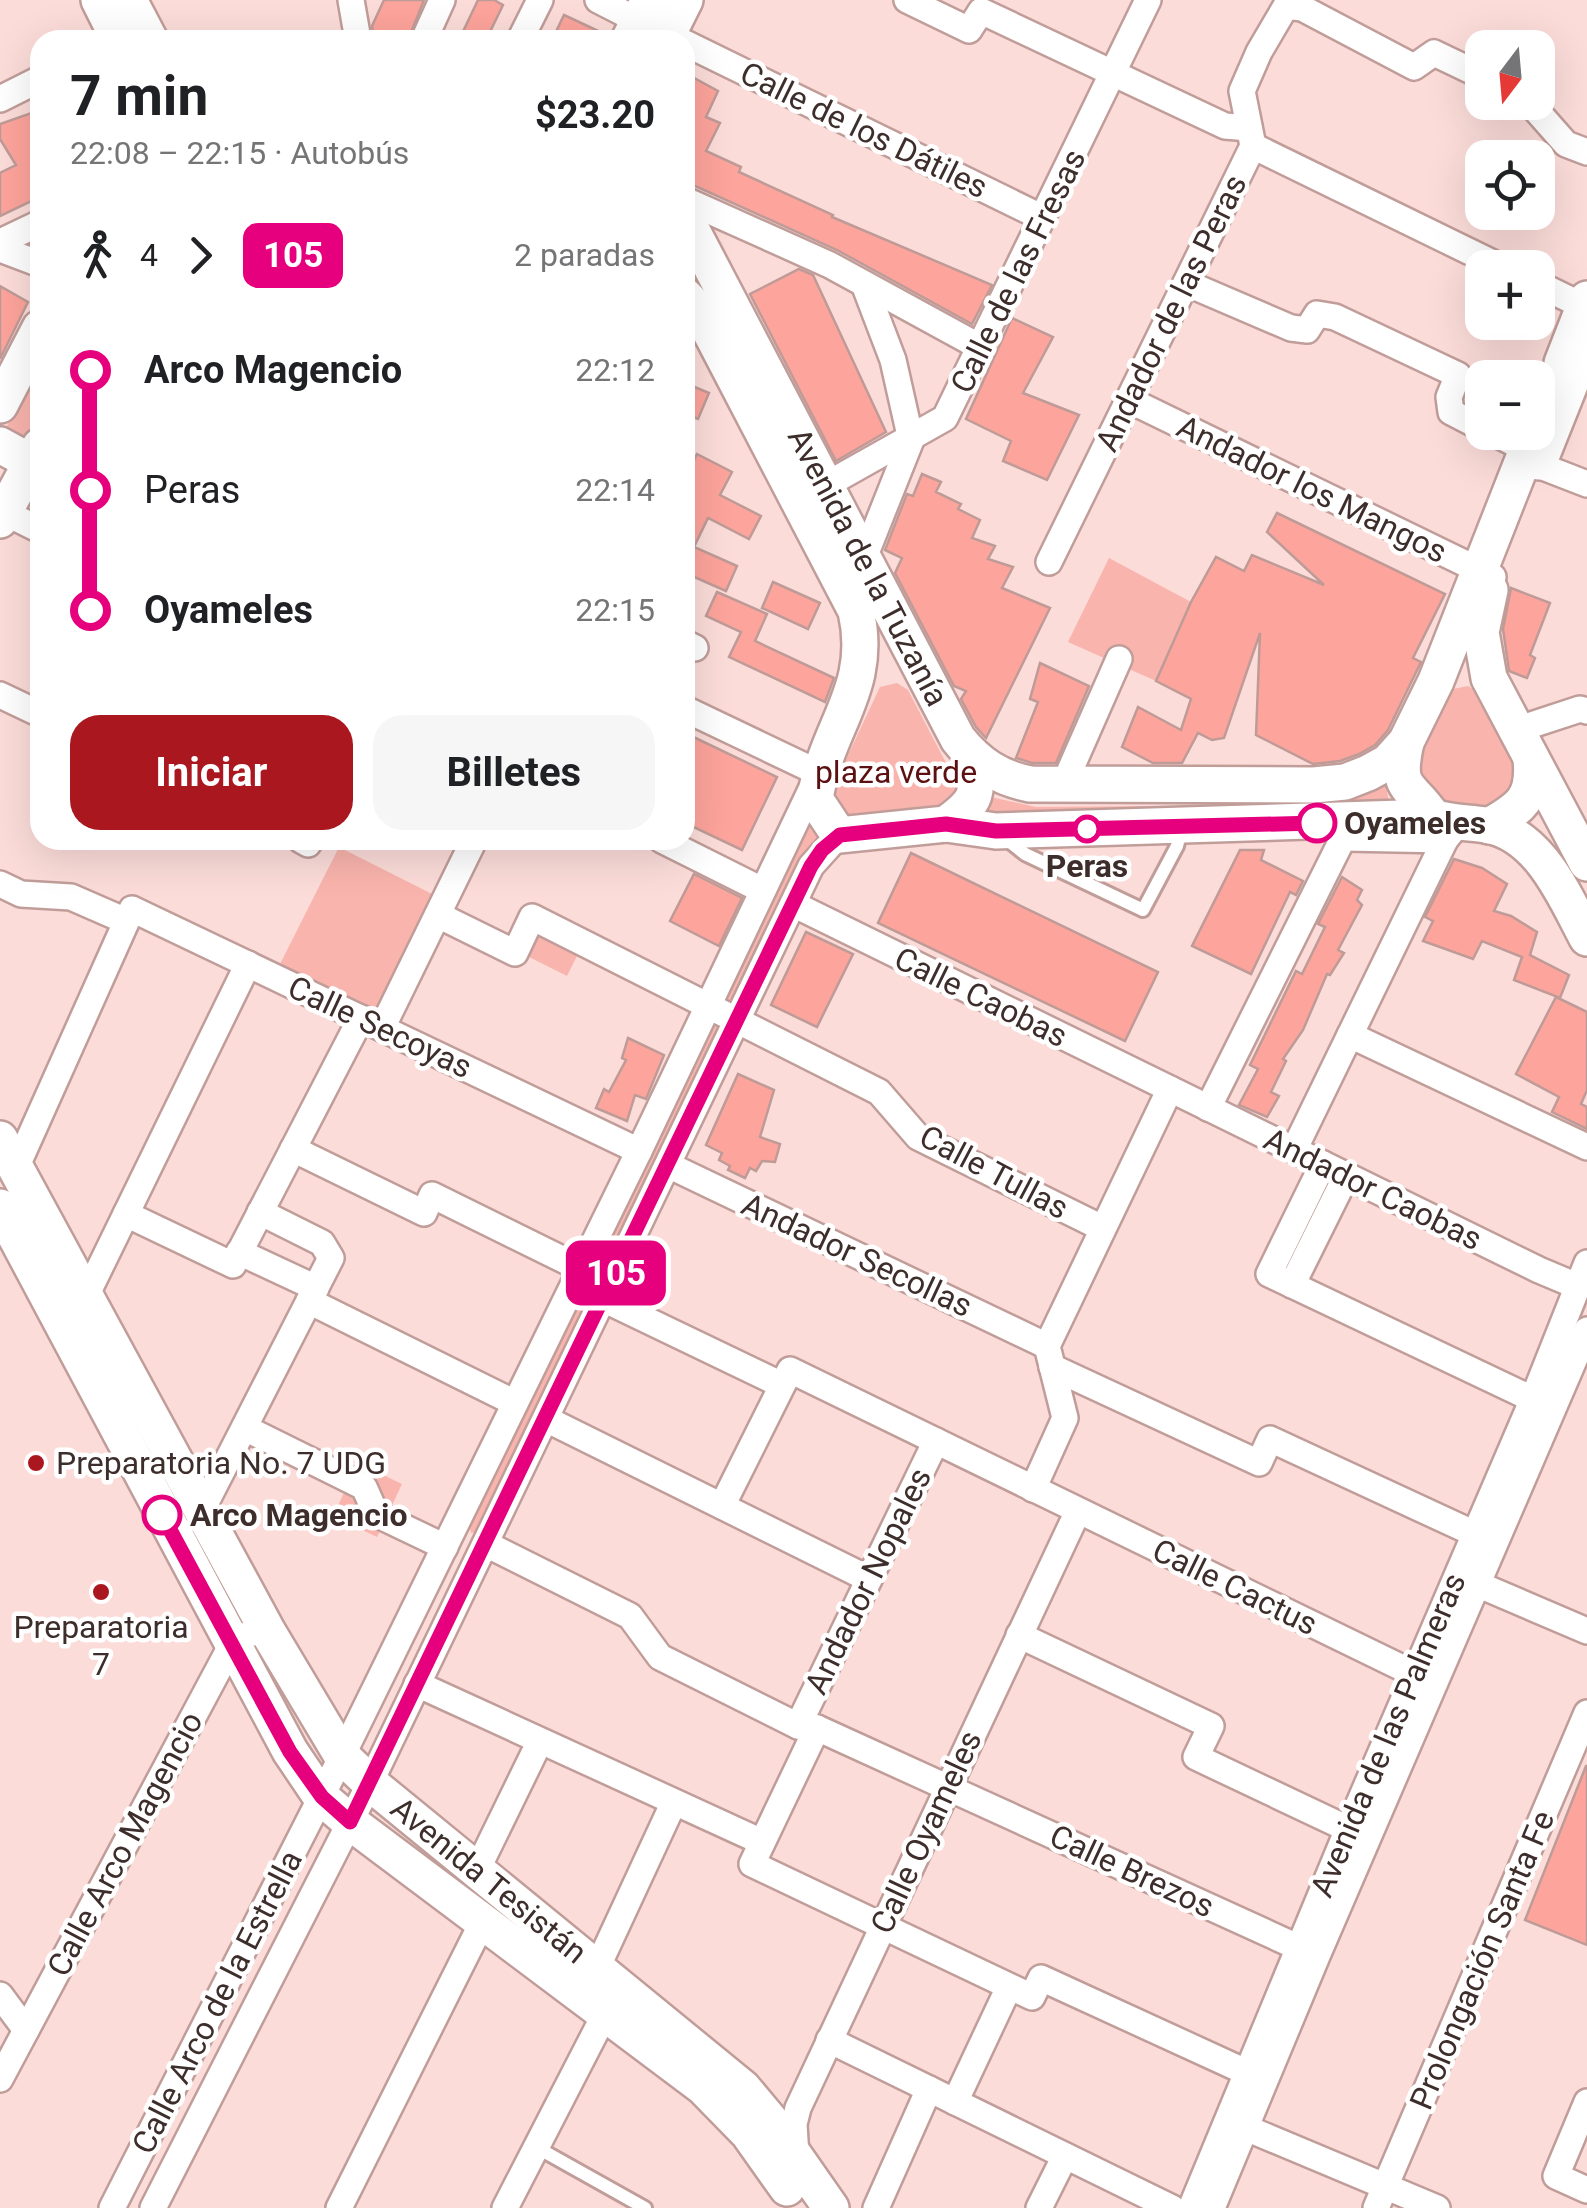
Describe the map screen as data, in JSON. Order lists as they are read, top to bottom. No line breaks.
{"streets":{"street":["Calle de los Dátiles","Calle de las Fresas","Andador de las Peras","Andador los Mangos","Avenida de la Tuzanía","Calle Caobas","Calle Secoyas","Calle Tullas","Andador Caobas","Andador Secollas","Andador Nopales","Calle Cactus","Avenida de las Palmeras","Calle Oyameles","Calle Arco Magencio","Calle Brezos","Avenida Tesistán","Prolongación Santa Fe","Calle Arco de la Estrella"]},"crossings":[["Calle de los Dátiles","Calle de las Fresas"],["Calle de las Fresas","Avenida de la Tuzanía"],["Andador de las Peras","Andador los Mangos"],["Andador los Mangos","Avenida de la Tuzanía"],["Avenida de la Tuzanía","Calle Arco de la Estrella"],["Calle Caobas","Andador Caobas"],["Calle Caobas","Calle Arco de la Estrella"],["Calle Secoyas","Calle Arco de la Estrella"],["Calle Tullas","Calle Arco de la Estrella"],["Andador Caobas","Avenida de las Palmeras"],["Andador Secollas","Avenida de las Palmeras"],["Andador Secollas","Calle Arco de la Estrella"],["Andador Nopales","Calle Cactus"],["Calle Cactus","Avenida de las Palmeras"],["Calle Cactus","Calle Oyameles"],["Avenida de las Palmeras","Calle Brezos"],["Calle Oyameles","Calle Brezos"],["Calle Oyameles","Avenida Tesistán"],["Calle Arco Magencio","Avenida Tesistán"],["Avenida Tesistán","Calle Arco de la Estrella"]],"parks":["plaza verde"],"places":["Oyameles","Peras","Preparatoria No. 7 UDG","Arco Magencio","Preparatoria 7"],"lines":["bus line 105"],"north":"bottom","page":{"on_map":"105","map_buttons":["+","−"],"heading":["7 min","22:08 – 22:15 · Autobús","$23.20"],"legs":["4","105","2 paradas"],"list":[{"name":"Arco Magencio","value":"22:12"},{"name":"Peras","value":"22:14"},{"name":"Oyameles","value":"22:15"}],"buttons":["Iniciar","Billetes"]}}
